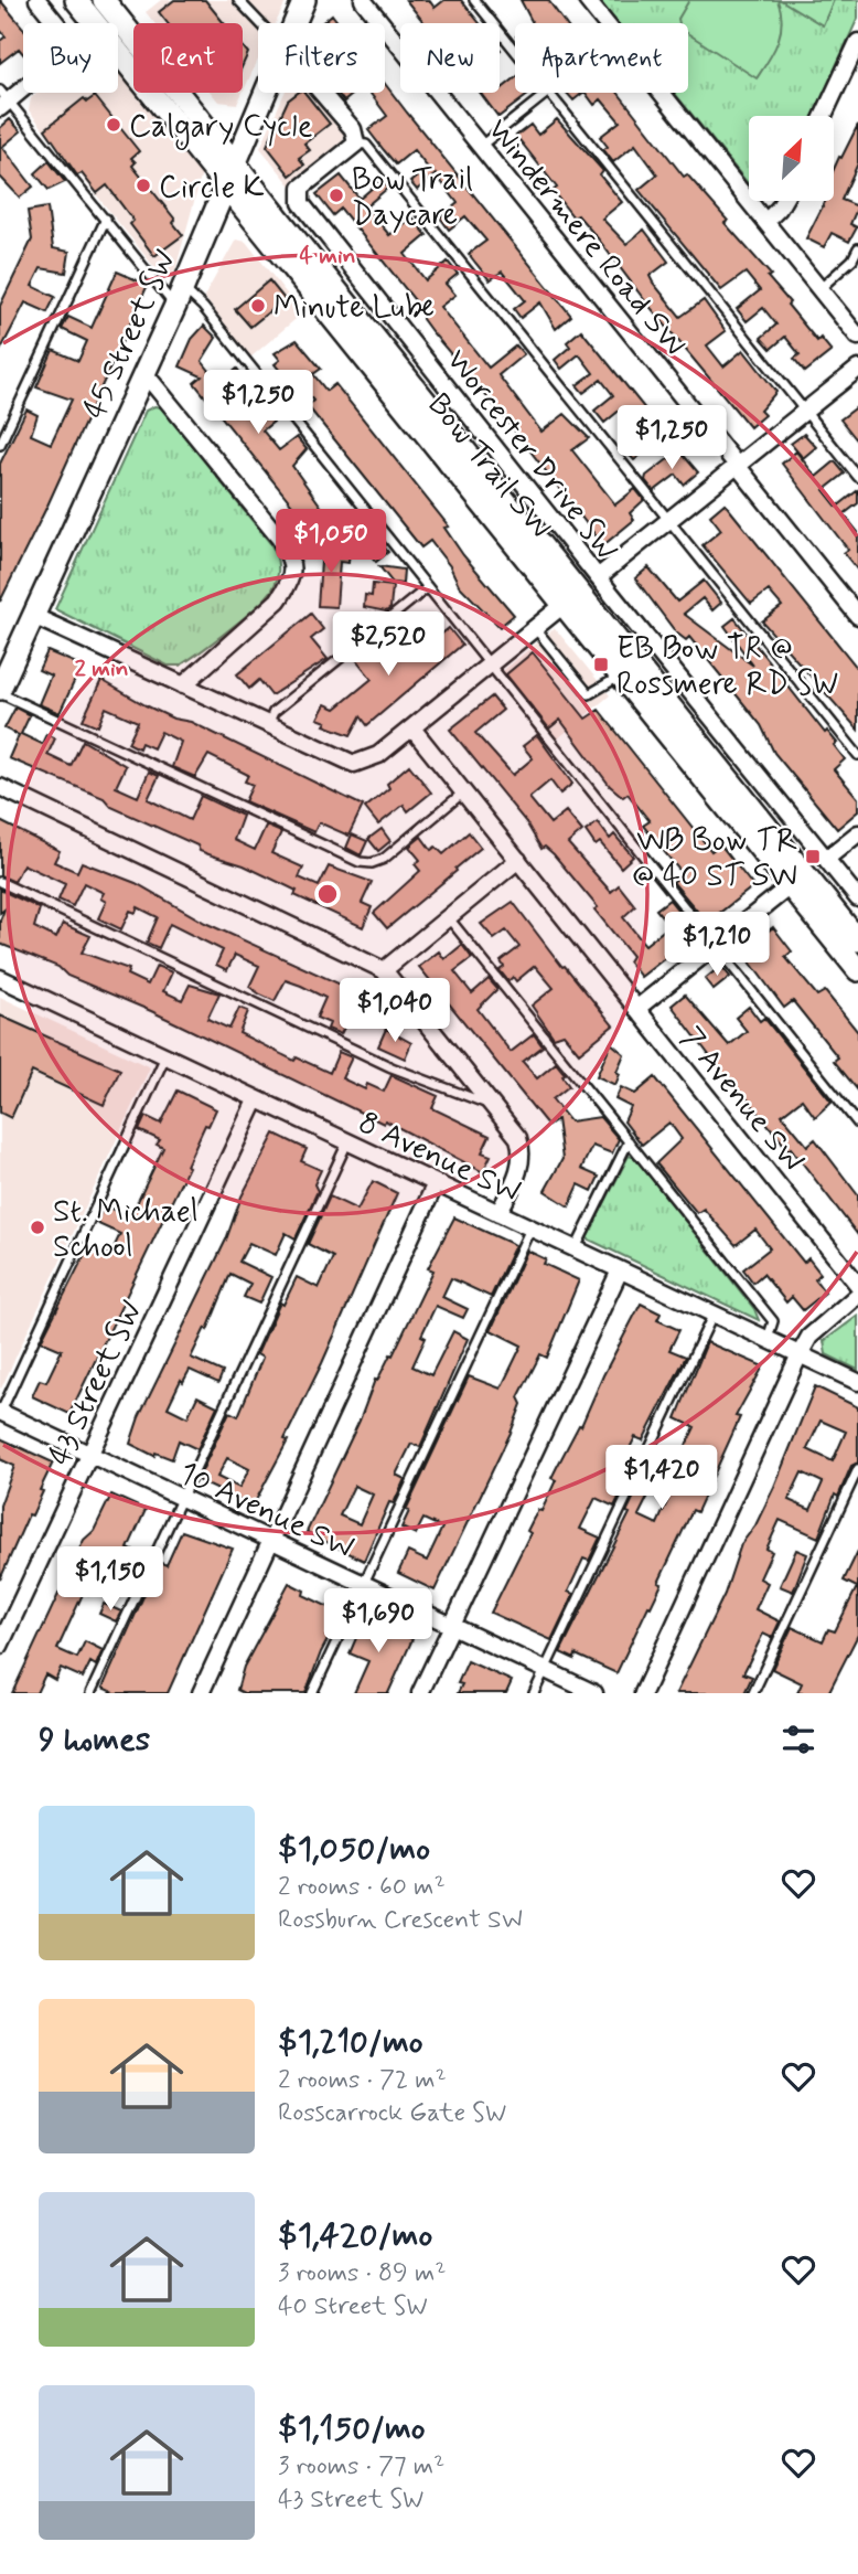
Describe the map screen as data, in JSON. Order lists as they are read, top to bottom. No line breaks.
{"streets":{"main road":["45 Street SW","Bow Trail SW"],"street":["Windermere Road SW","Worcester Drive SW","7 Avenue SW","8 Avenue SW","43 Street SW","10 Avenue SW"]},"crossings":[["45 Street SW","Bow Trail SW"],["8 Avenue SW","43 Street SW"],["43 Street SW","10 Avenue SW"]],"places":{"other":["Calgary Cycle","Circle K","Bow Trail Daycare","Minute Lube","St. Michael School"],"transit":["EB Bow TR @ Rossmere RD SW","WB Bow TR @ 40 ST SW"]},"north":"top right","page":{"chip":["Buy","Rent","Filters","New","Apartment"],"price":["$1,250","$1,250","$1,050","$2,520","$1,210","$1,040","$1,420","$1,150","$1,690"],"heading":"9 homes","list":[{"name":"$1,050/mo","note":"2 rooms · 60 m² · Rossburn Crescent SW"},{"name":"$1,210/mo","note":"2 rooms · 72 m² · Rosscarrock Gate SW"},{"name":"$1,420/mo","note":"3 rooms · 89 m² · 40 Street SW"},{"name":"$1,150/mo","note":"3 rooms · 77 m² · 43 Street SW"}]},"rings":["4 min","2 min"]}
